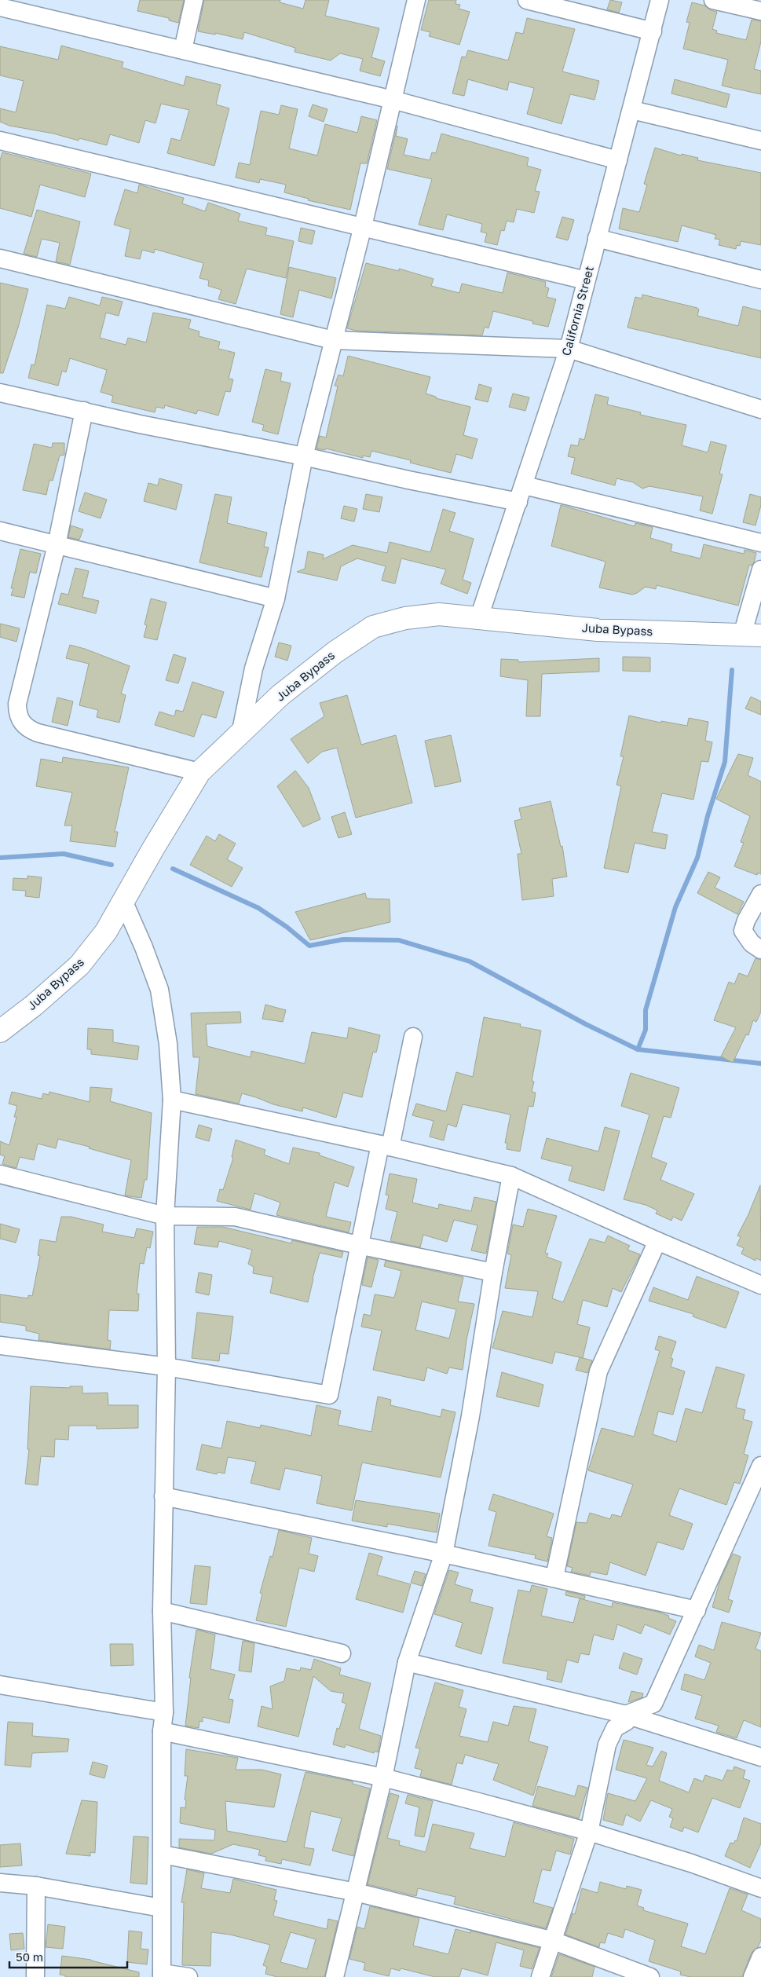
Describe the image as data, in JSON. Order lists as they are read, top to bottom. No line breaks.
{"streets":{"main road":["Juba Bypass"],"street":["California Street"]},"crossings":[["California Street","Juba Bypass"]],"scale_bar":"50 m"}
